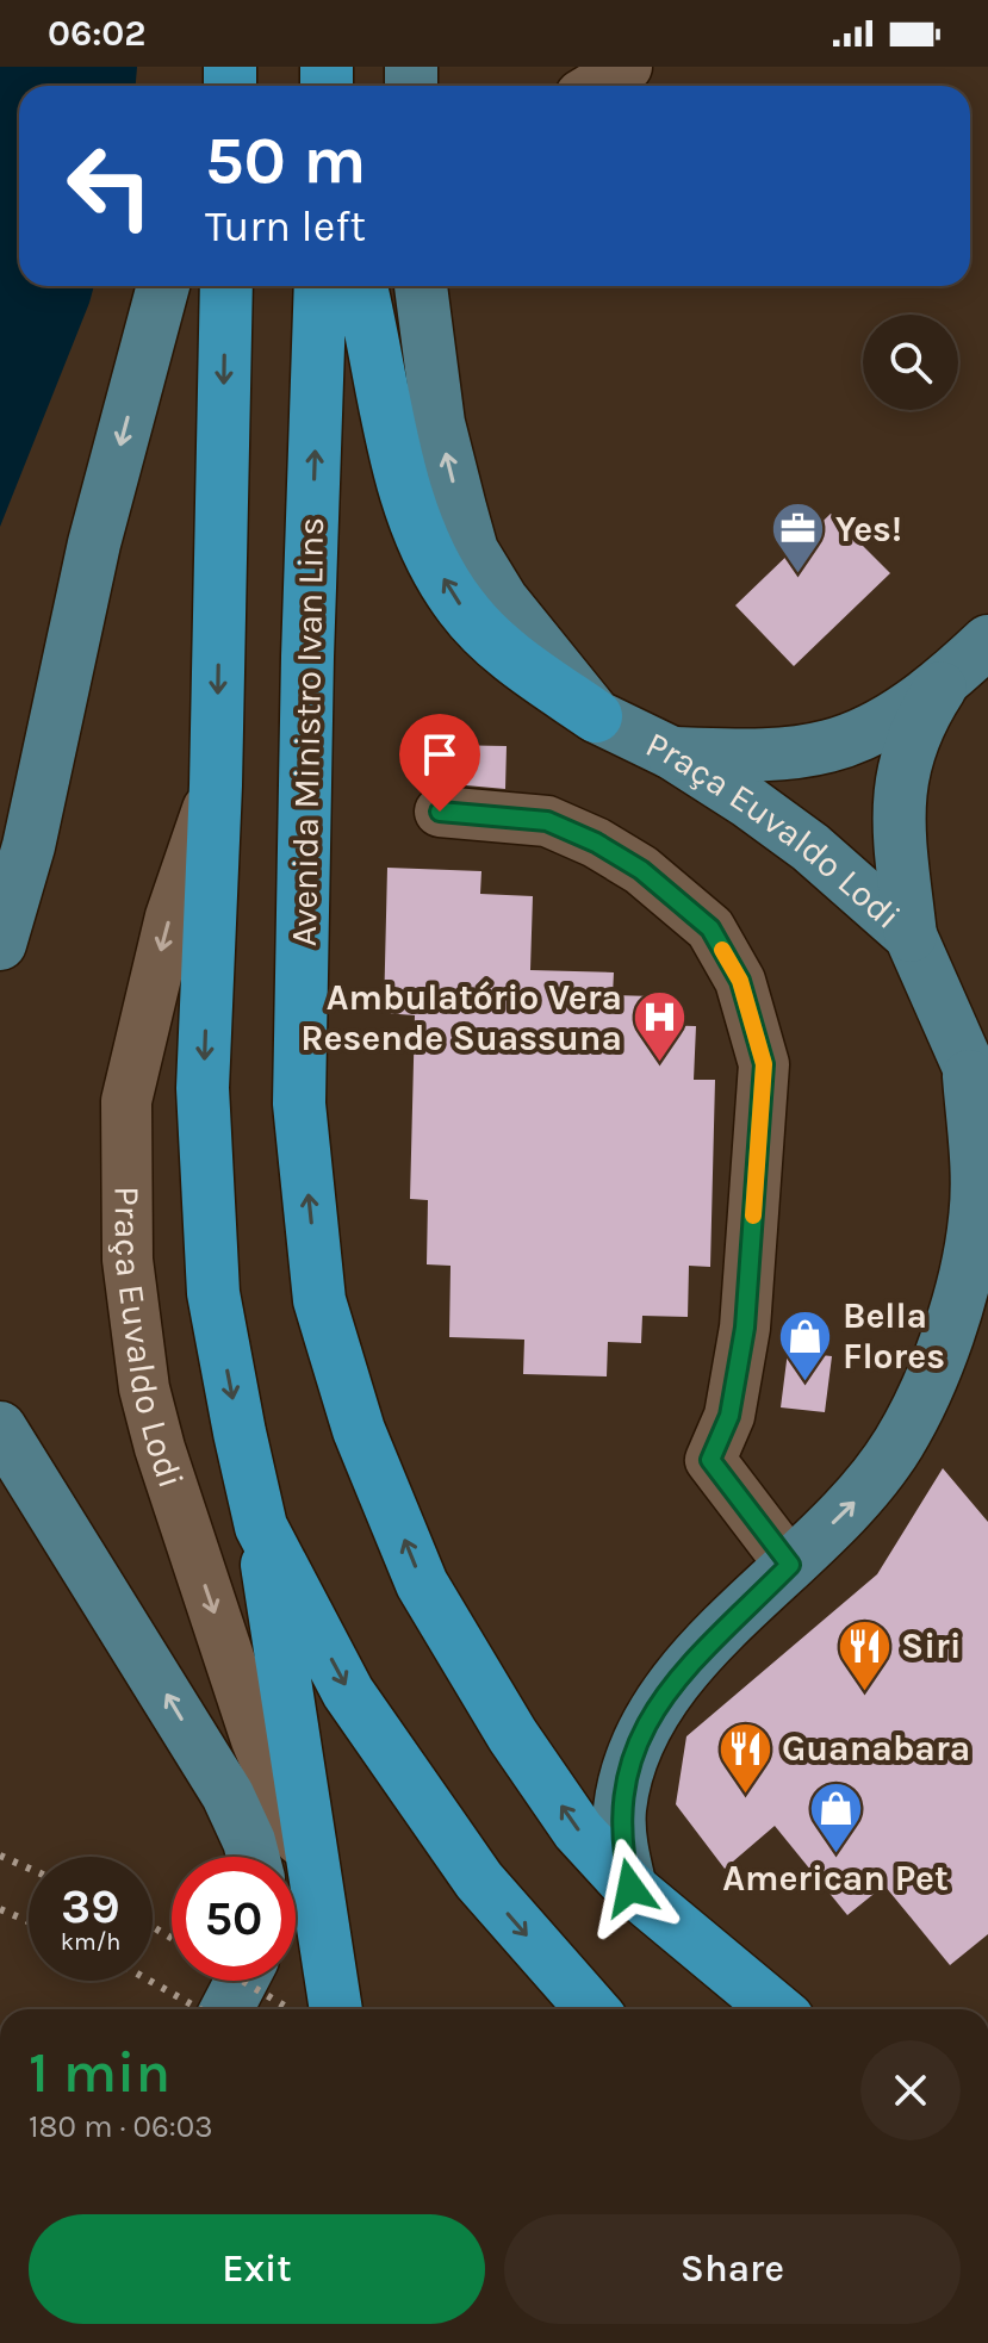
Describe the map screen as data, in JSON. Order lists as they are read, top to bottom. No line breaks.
{"streets":{"highway":["Avenida Ministro Ivan Lins"],"main road":["Praça Euvaldo Lodi"]},"crossings":[["Avenida Ministro Ivan Lins","Praça Euvaldo Lodi"]],"places":{"office":["Yes!"],"hospital":["Ambulatório Vera Resende Suassuna"],"shop":["Bella Flores","American Pet"],"restaurant":["Siri","Guanabara"]},"page":{"status":"06:02","turn":["50 m","Turn left"],"speed":"39 km/h","limit":"50","heading":["1 min","180 m · 06:03"],"buttons":["Exit","Share"]}}
